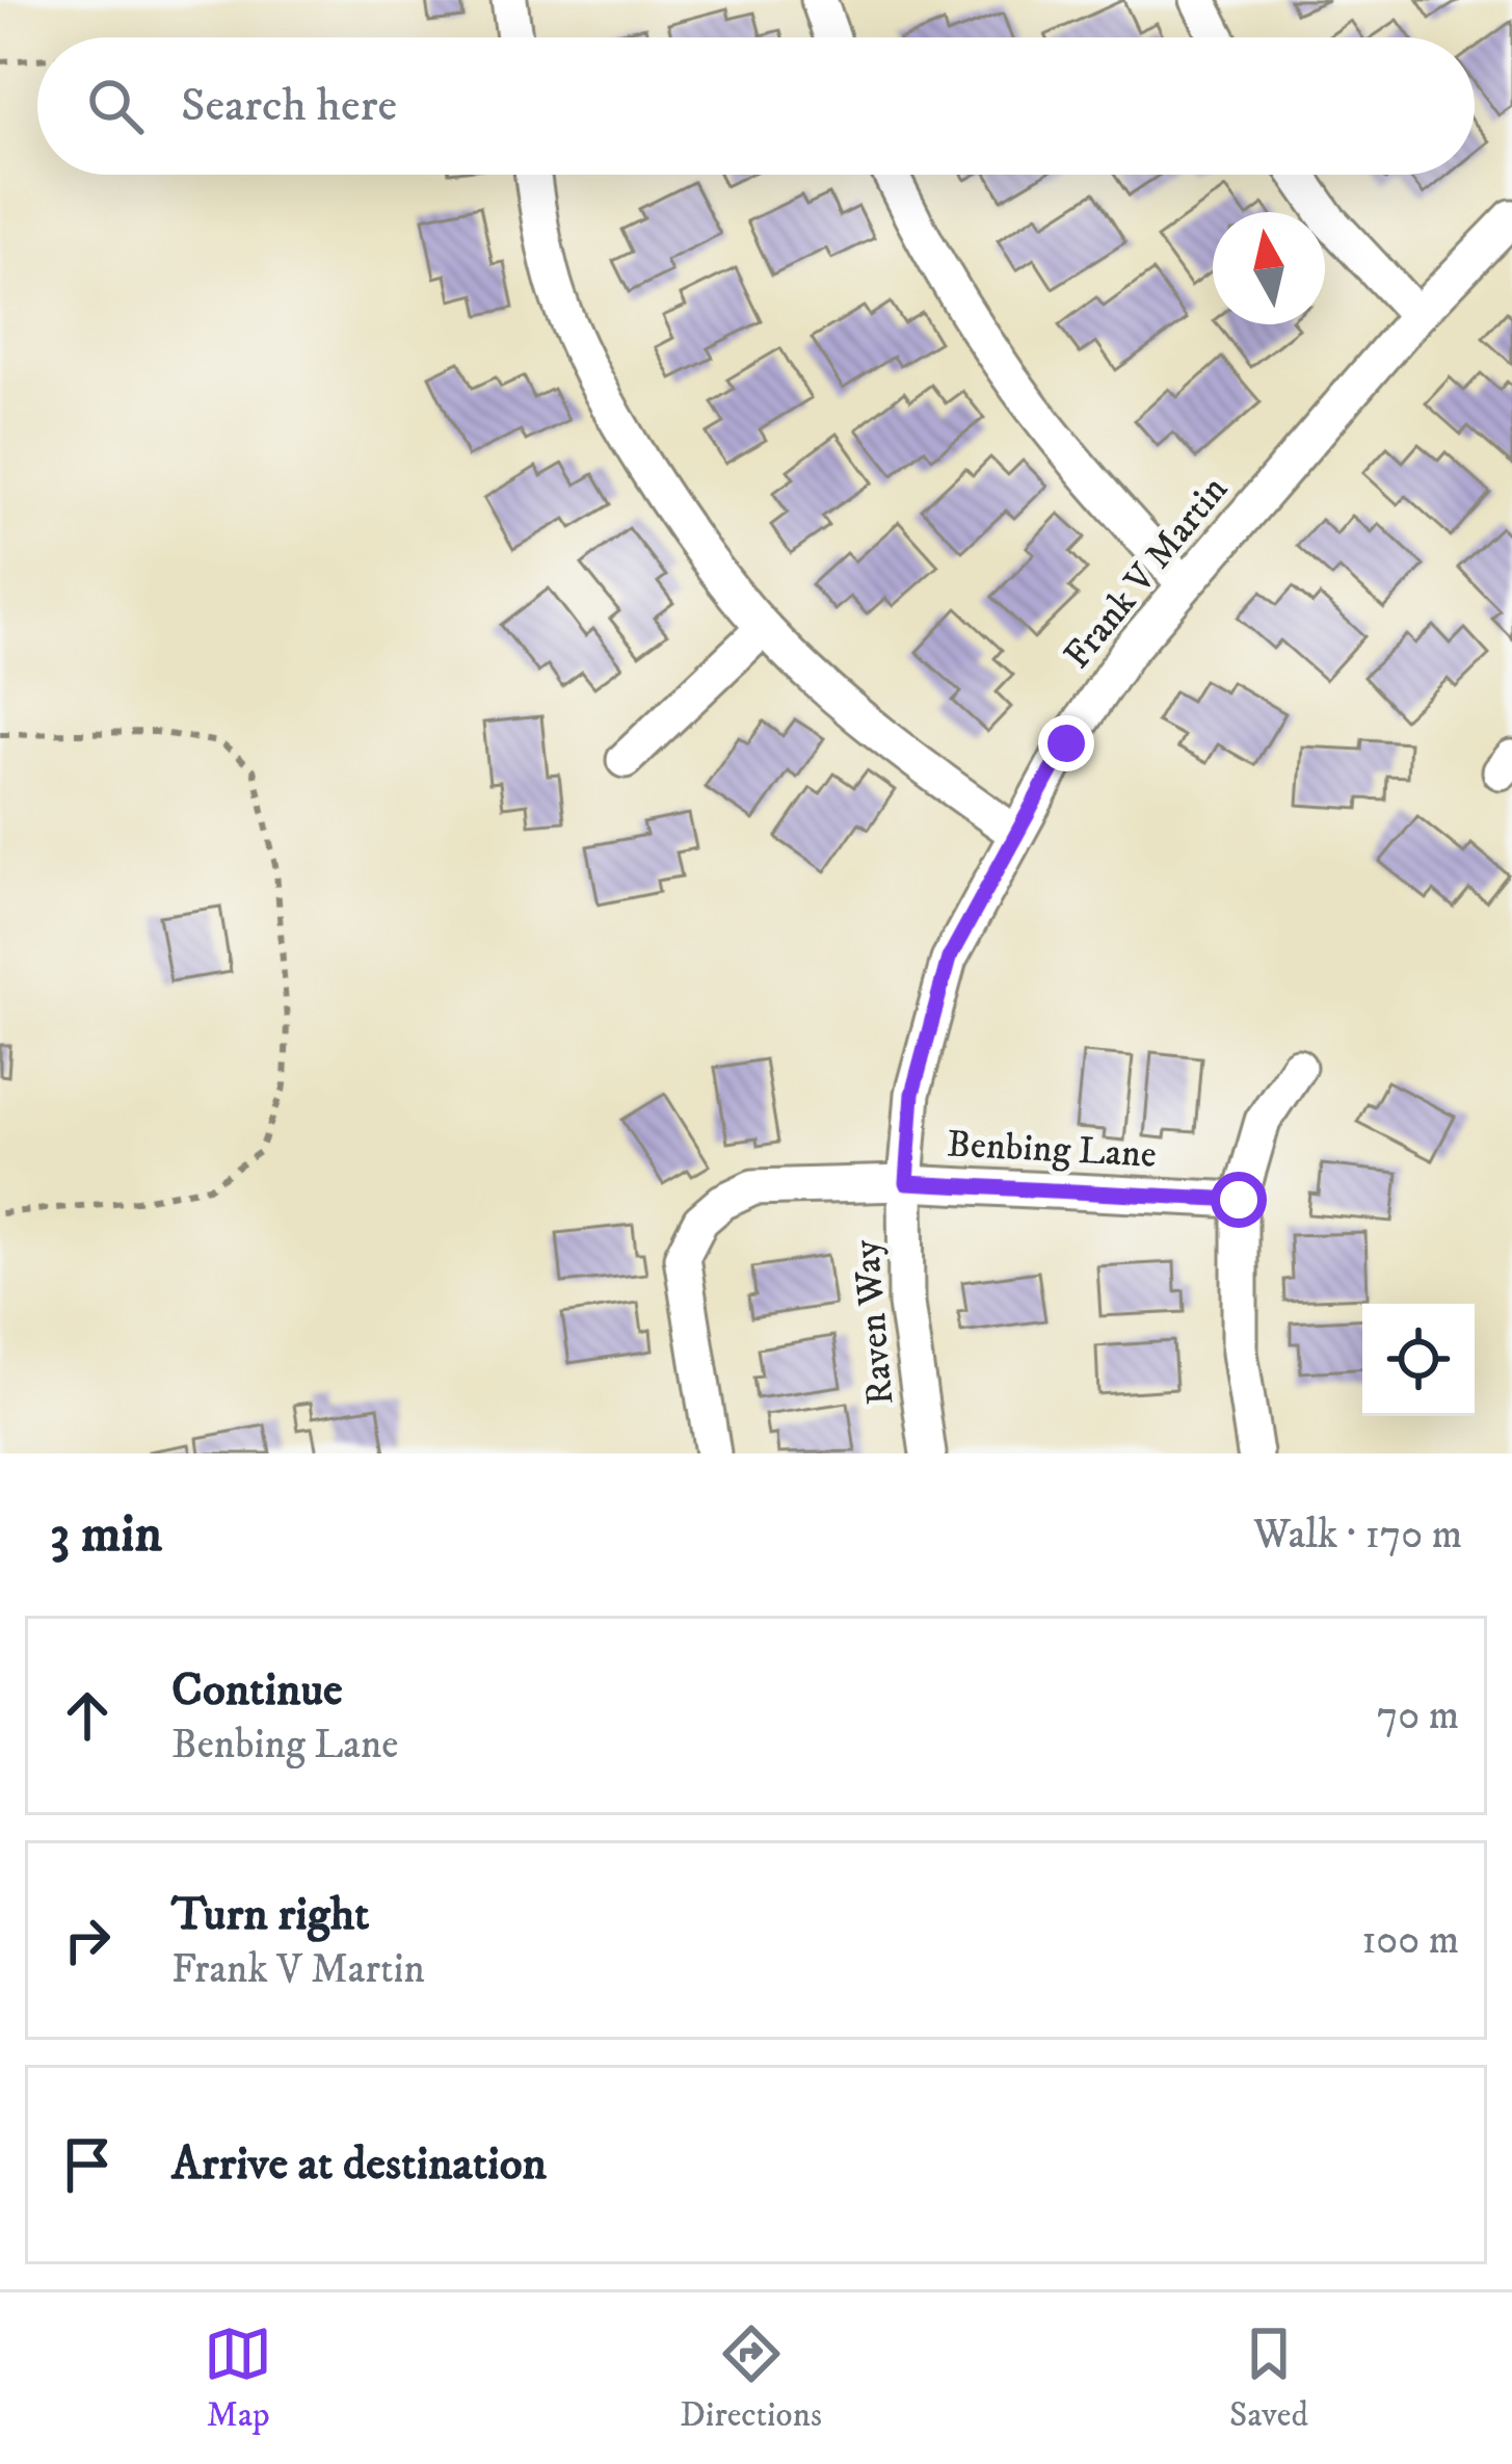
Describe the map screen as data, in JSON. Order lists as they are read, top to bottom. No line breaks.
{"streets":{"street":["Frank V Martin","Benbing Lane","Raven Way"]},"crossings":[["Frank V Martin","Benbing Lane"],["Frank V Martin","Raven Way"],["Benbing Lane","Raven Way"]],"north":"top","page":{"search":"Search here","heading":["3 min","Walk · 170 m"],"list":[["Continue","Benbing Lane","70 m"],["Turn right","Frank V Martin","100 m"],"Arrive at destination"],"nav":["Map","Directions","Saved"]}}
